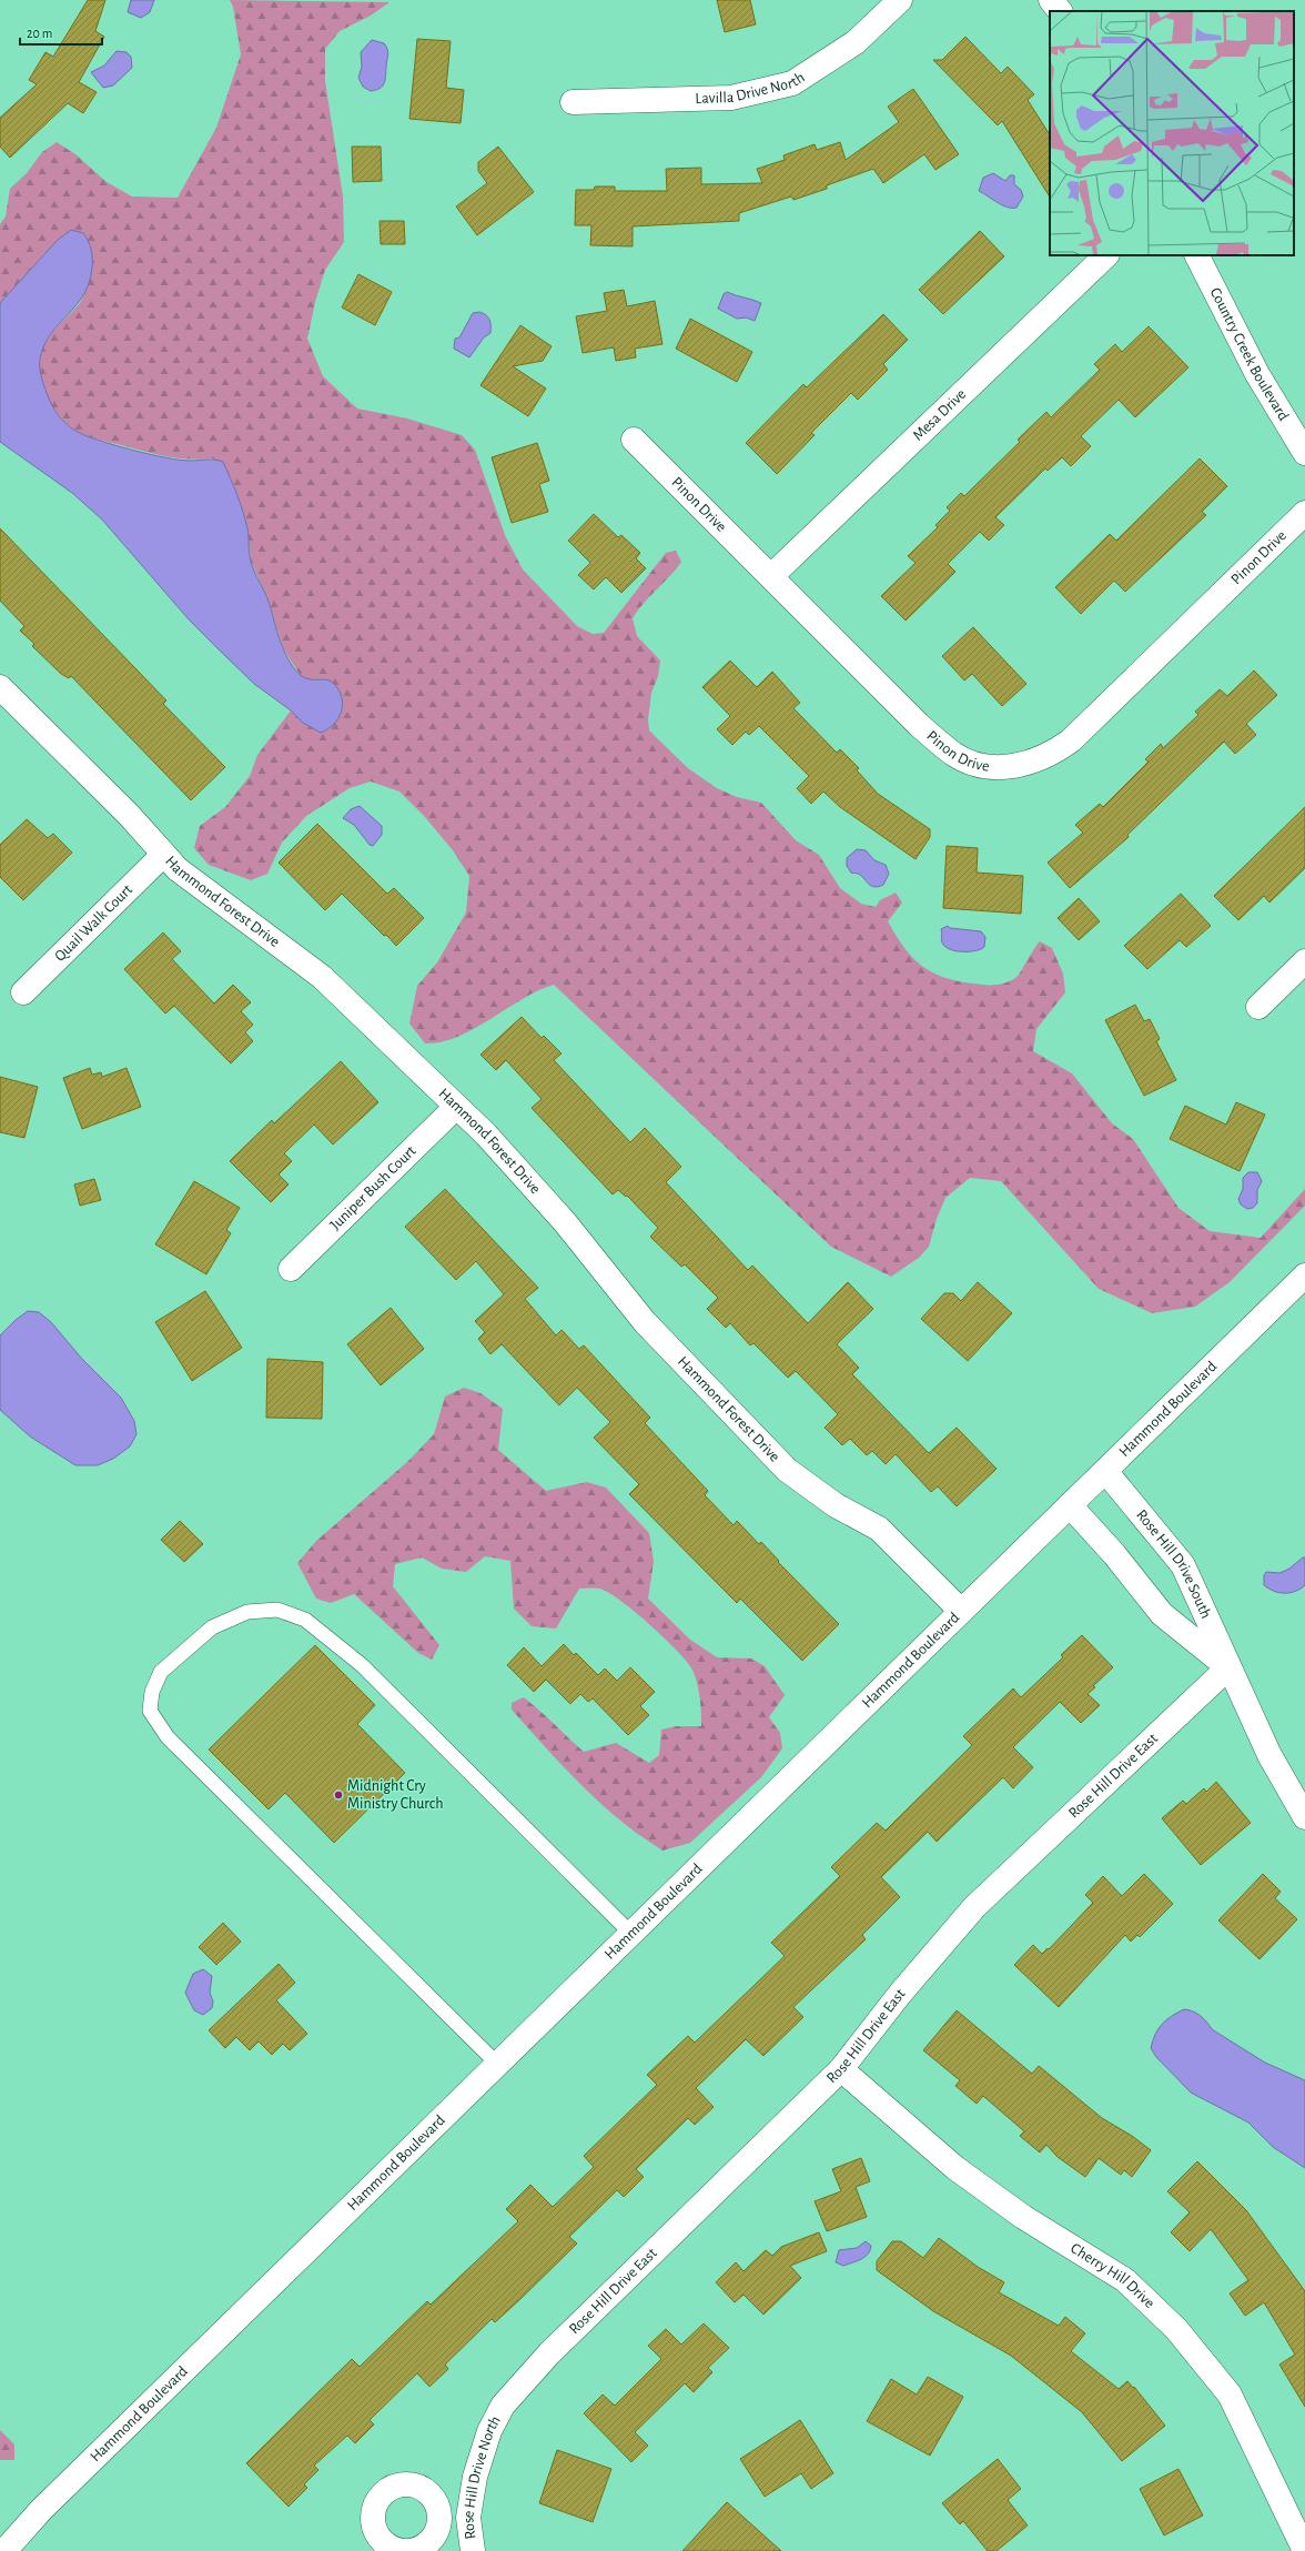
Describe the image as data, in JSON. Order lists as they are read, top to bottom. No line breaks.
{"streets":{"street":["Lavilla Drive North","Country Creek Boulevard","Mesa Drive","Pinon Drive","Hammond Forest Drive","Quail Walk Court","Juniper Bush Court","Hammond Boulevard","Rose Hill Drive South","Rose Hill Drive East","Cherry Hill Drive","Rose Hill Drive North"]},"crossings":[["Mesa Drive","Pinon Drive"],["Hammond Forest Drive","Quail Walk Court"],["Hammond Forest Drive","Juniper Bush Court"],["Hammond Forest Drive","Hammond Boulevard"],["Hammond Boulevard","Rose Hill Drive South"],["Rose Hill Drive South","Rose Hill Drive East"],["Rose Hill Drive East","Cherry Hill Drive"],["Rose Hill Drive East","Rose Hill Drive North"]],"places":["Midnight Cry Ministry Church"],"scale_bar":"20 m"}
